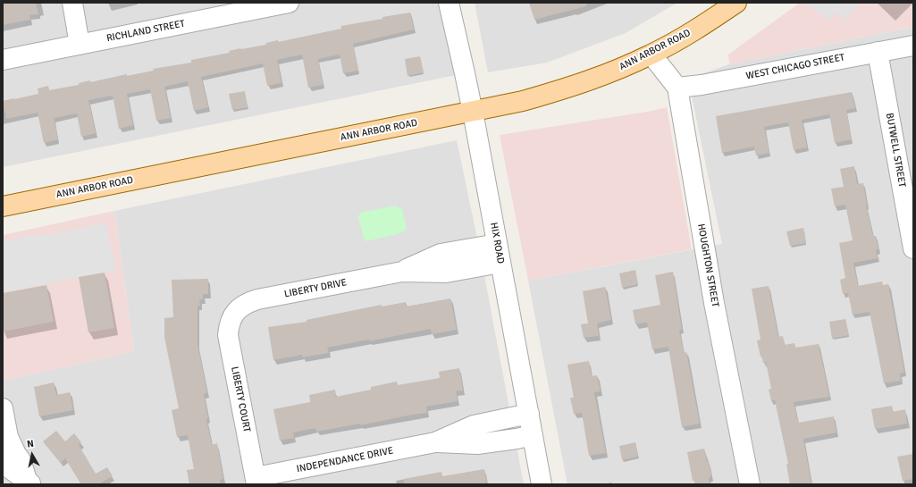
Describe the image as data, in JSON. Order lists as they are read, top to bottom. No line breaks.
{"streets":{"main road":["ANN ARBOR ROAD"],"street":["RICHLAND STREET","WEST CHICAGO STREET","BUTWELL STREET","HIX ROAD","HOUGHTON STREET","LIBERTY DRIVE","LIBERTY COURT","INDEPENDANCE DRIVE"]},"crossings":[["ANN ARBOR ROAD","HIX ROAD"],["ANN ARBOR ROAD","HOUGHTON STREET"],["WEST CHICAGO STREET","BUTWELL STREET"],["WEST CHICAGO STREET","HOUGHTON STREET"],["LIBERTY DRIVE","LIBERTY COURT"],["LIBERTY COURT","INDEPENDANCE DRIVE"]],"north":"top"}
